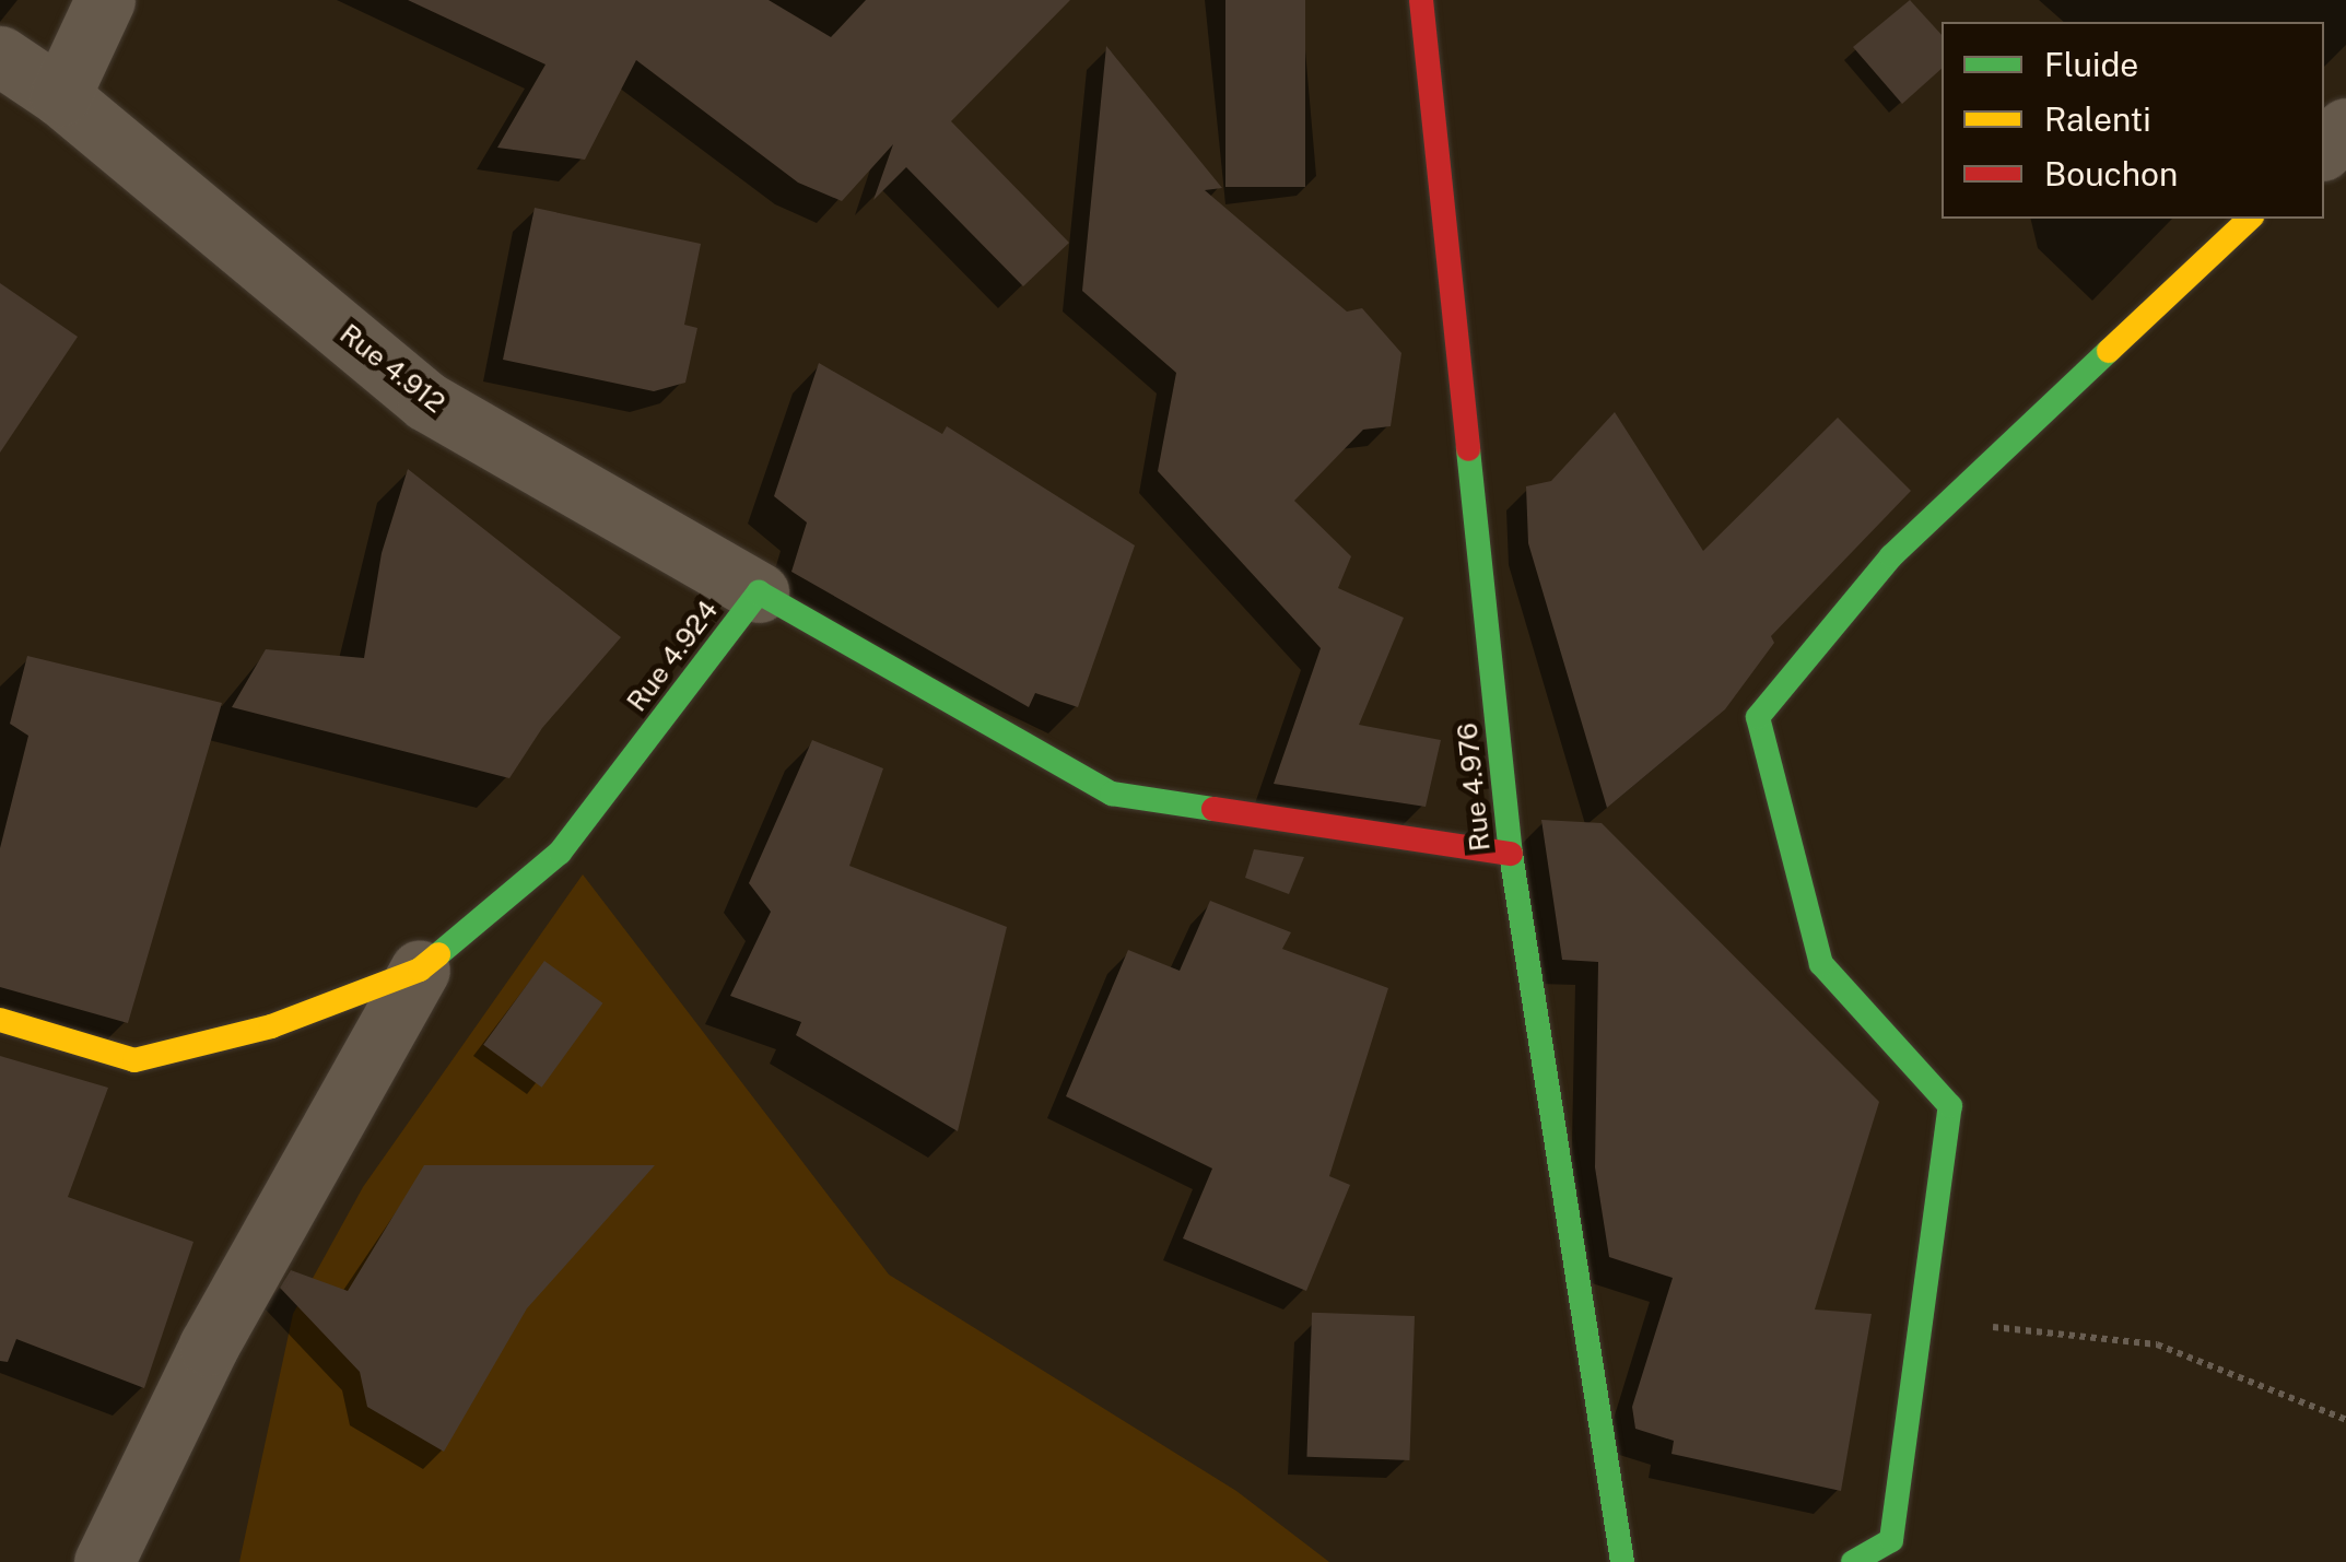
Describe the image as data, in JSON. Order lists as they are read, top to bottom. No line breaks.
{"streets":{"street":["Rue 4.912","Rue 4.924","Rue 4.976"]},"crossings":[["Rue 4.912","Rue 4.924"],["Rue 4.924","Rue 4.976"]],"legend":["Fluide","Ralenti","Bouchon"]}
